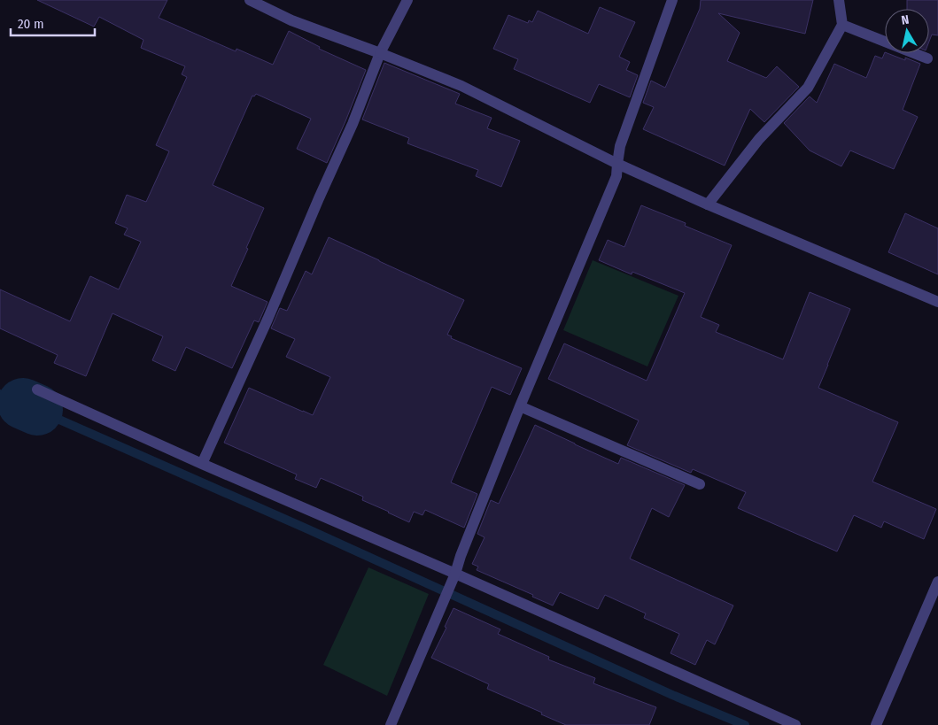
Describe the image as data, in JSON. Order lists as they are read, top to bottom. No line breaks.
{"scale_bar":"20 m","north":"top"}
